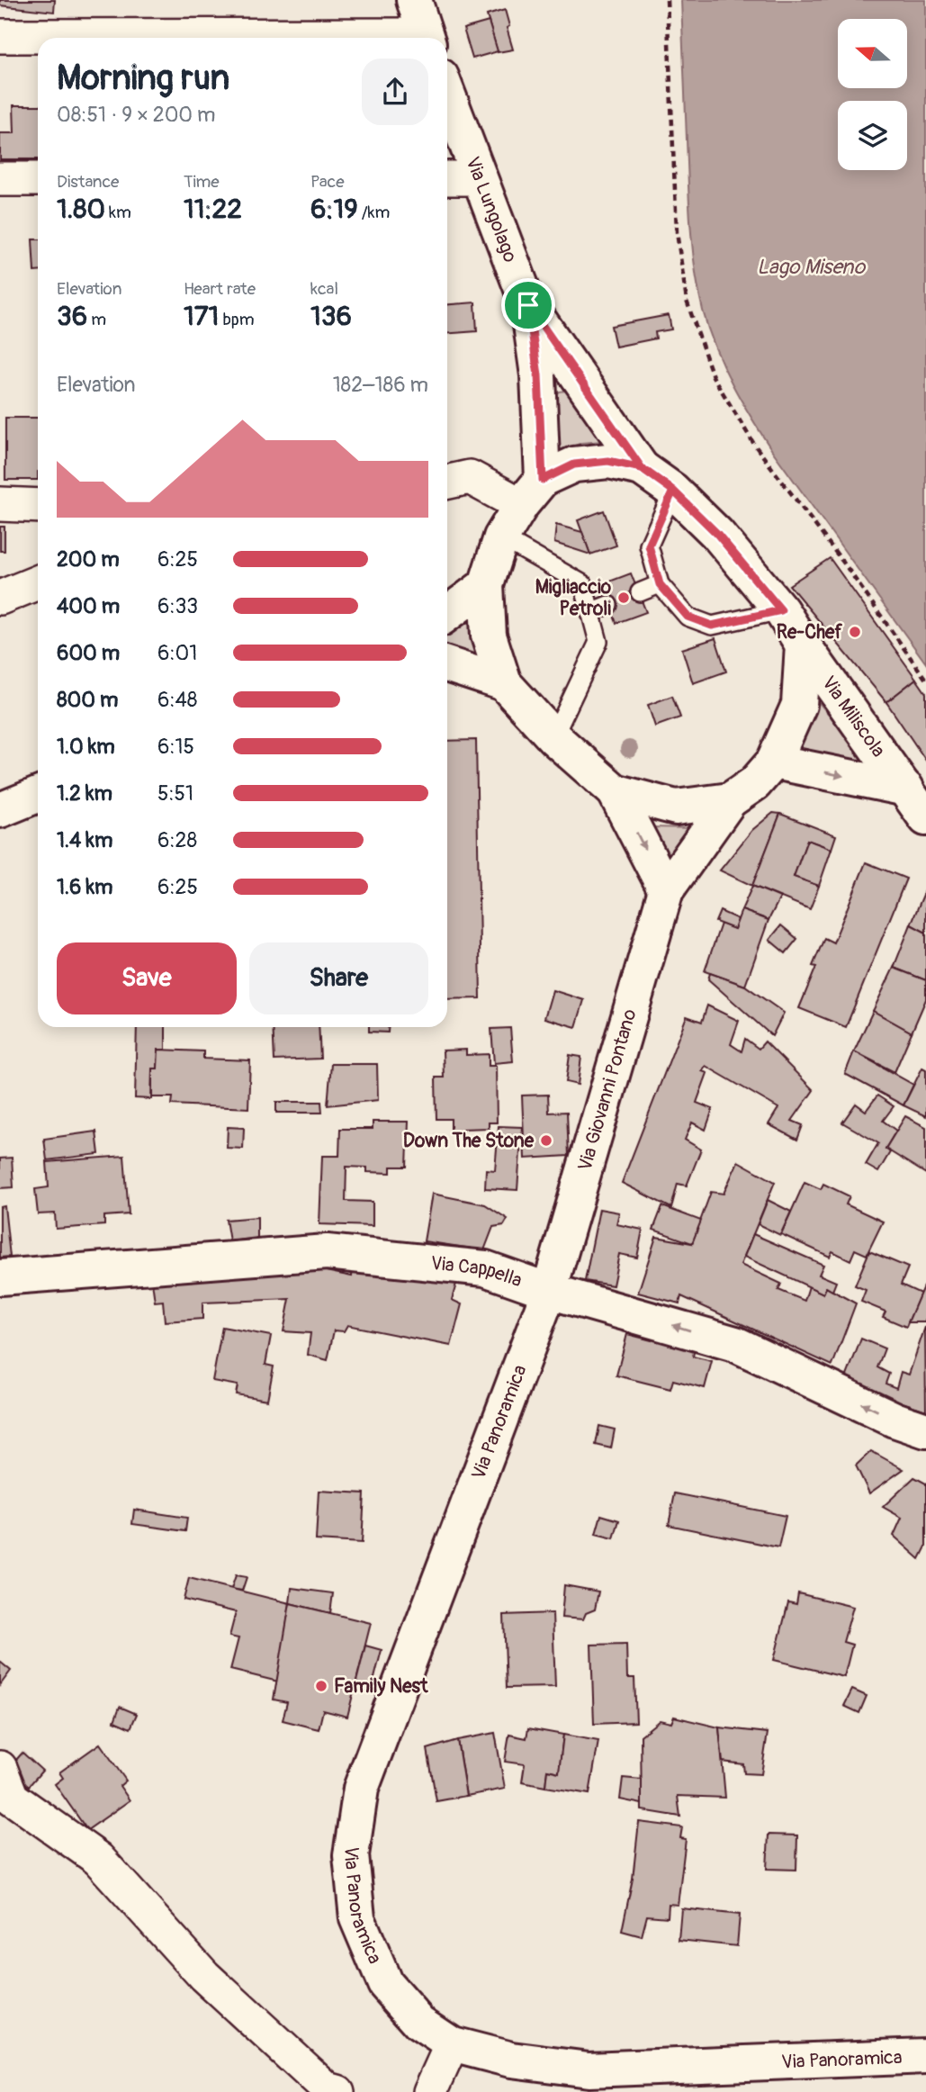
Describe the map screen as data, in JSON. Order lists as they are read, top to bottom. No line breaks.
{"streets":{"street":["Via Lungolago","Via Miliscola","Via Giovanni Pontano","Via Cappella","Via Panoramica"]},"crossings":[["Via Lungolago","Via Miliscola"],["Via Giovanni Pontano","Via Cappella"],["Via Giovanni Pontano","Via Panoramica"],["Via Cappella","Via Panoramica"]],"one_way":["Via Cappella"],"water":["Lago Miseno"],"places":["Migliaccio Petroli","Re-Chef","Down The Stone","Family Nest"],"north":"left","page":{"heading":["Morning run","08:51 · 9 × 200 m"],"stats":[["Distance","1.80 km"],["Time","11:22"],["Pace","6:19 /km"],["Elevation","36 m"],["Heart rate","171 bpm"],["kcal","136"]],"chart":["Elevation","182–186 m"],"list":[{"name":"200 m","note":"6:25"},{"name":"400 m","note":"6:33"},{"name":"600 m","note":"6:01"},{"name":"800 m","note":"6:48"},{"name":"1.0 km","note":"6:15"},{"name":"1.2 km","note":"5:51"},{"name":"1.4 km","note":"6:28"},{"name":"1.6 km","note":"6:25"}],"buttons":["Save","Share"]}}
